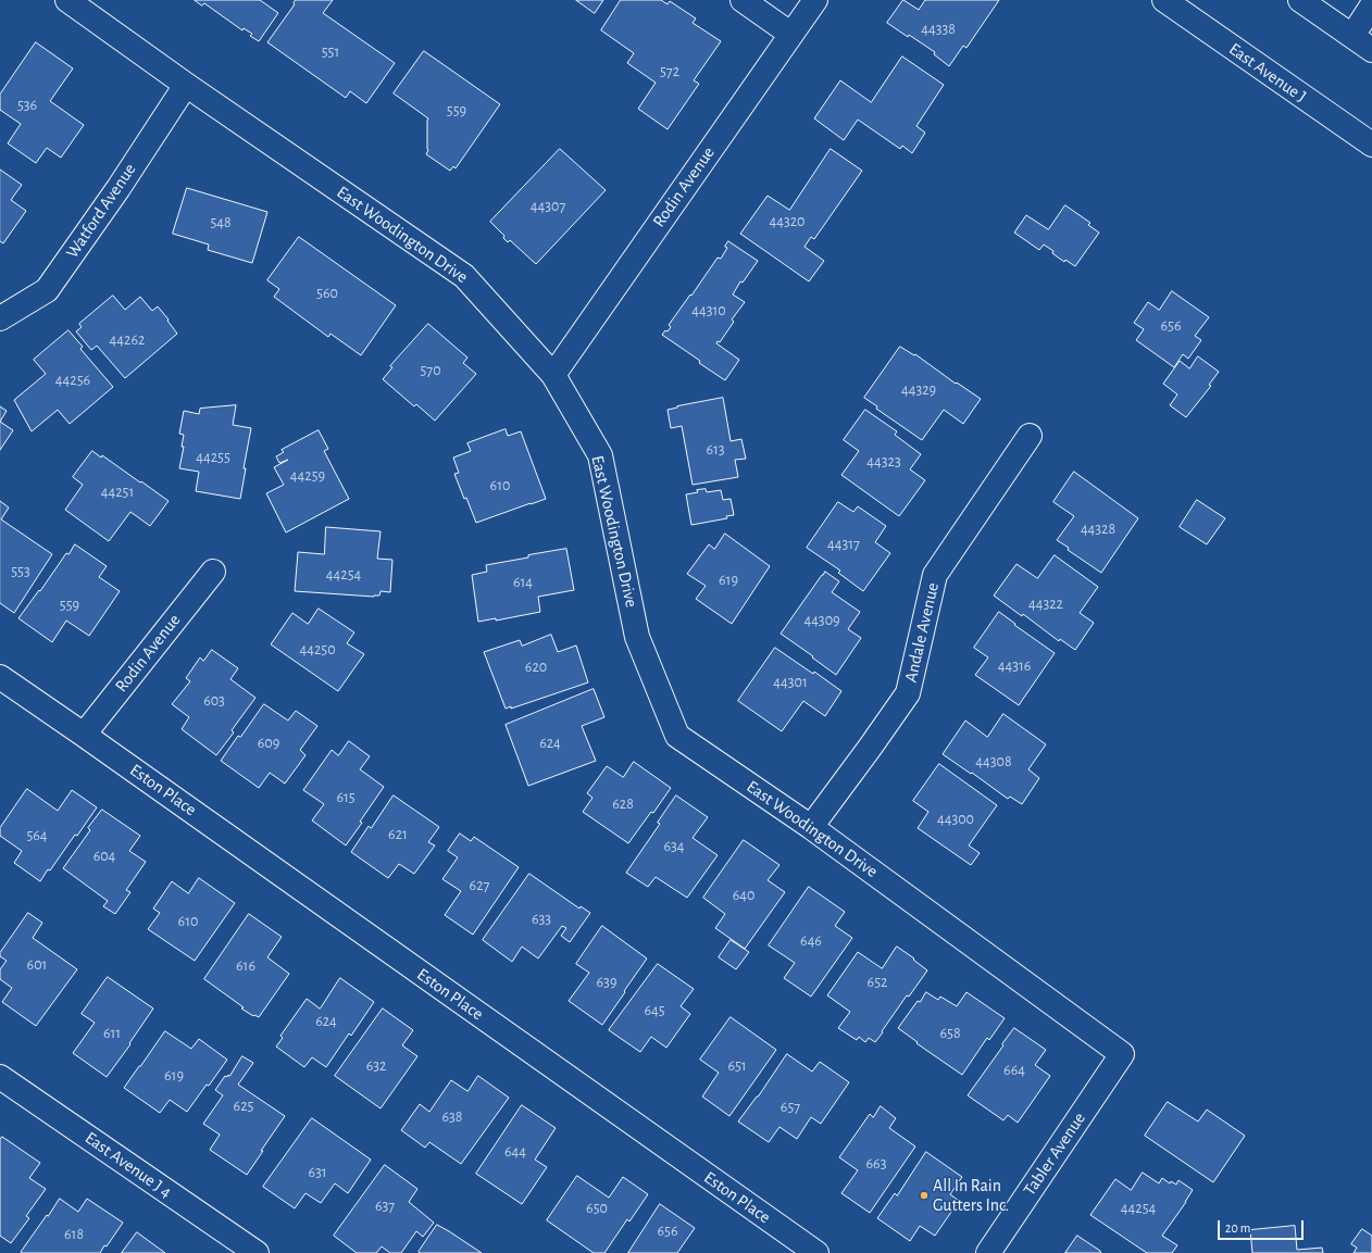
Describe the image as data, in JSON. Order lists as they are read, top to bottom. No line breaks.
{"streets":{"street":["East Avenue J","Rodin Avenue","Watford Avenue","East Woodington Drive","Andale Avenue","Eston Place","Tabler Avenue","East Avenue J 4"]},"crossings":[["Rodin Avenue","East Woodington Drive"],["Rodin Avenue","Eston Place"],["Watford Avenue","East Woodington Drive"],["East Woodington Drive","Andale Avenue"],["East Woodington Drive","Tabler Avenue"]],"places":["All In Rain Gutters Inc."],"house_numbers":["44338","551","572","536","559","44307","44320","548","560","44310","656","44262","570","44256","44329","613","44255","44323","44259","610","44251","44328","44317","553","44254","619","614","44322","559","44309","44250","44316","620","44301","603","609","624","44308","615","628","44300","621","564","634","604","627","640","633","610","646","601","616","639","652","645","624","611","658","632","651","664","619","625","657","638","644","663","631","637","650","44254","656","618"],"scale_bar":"20 m"}
